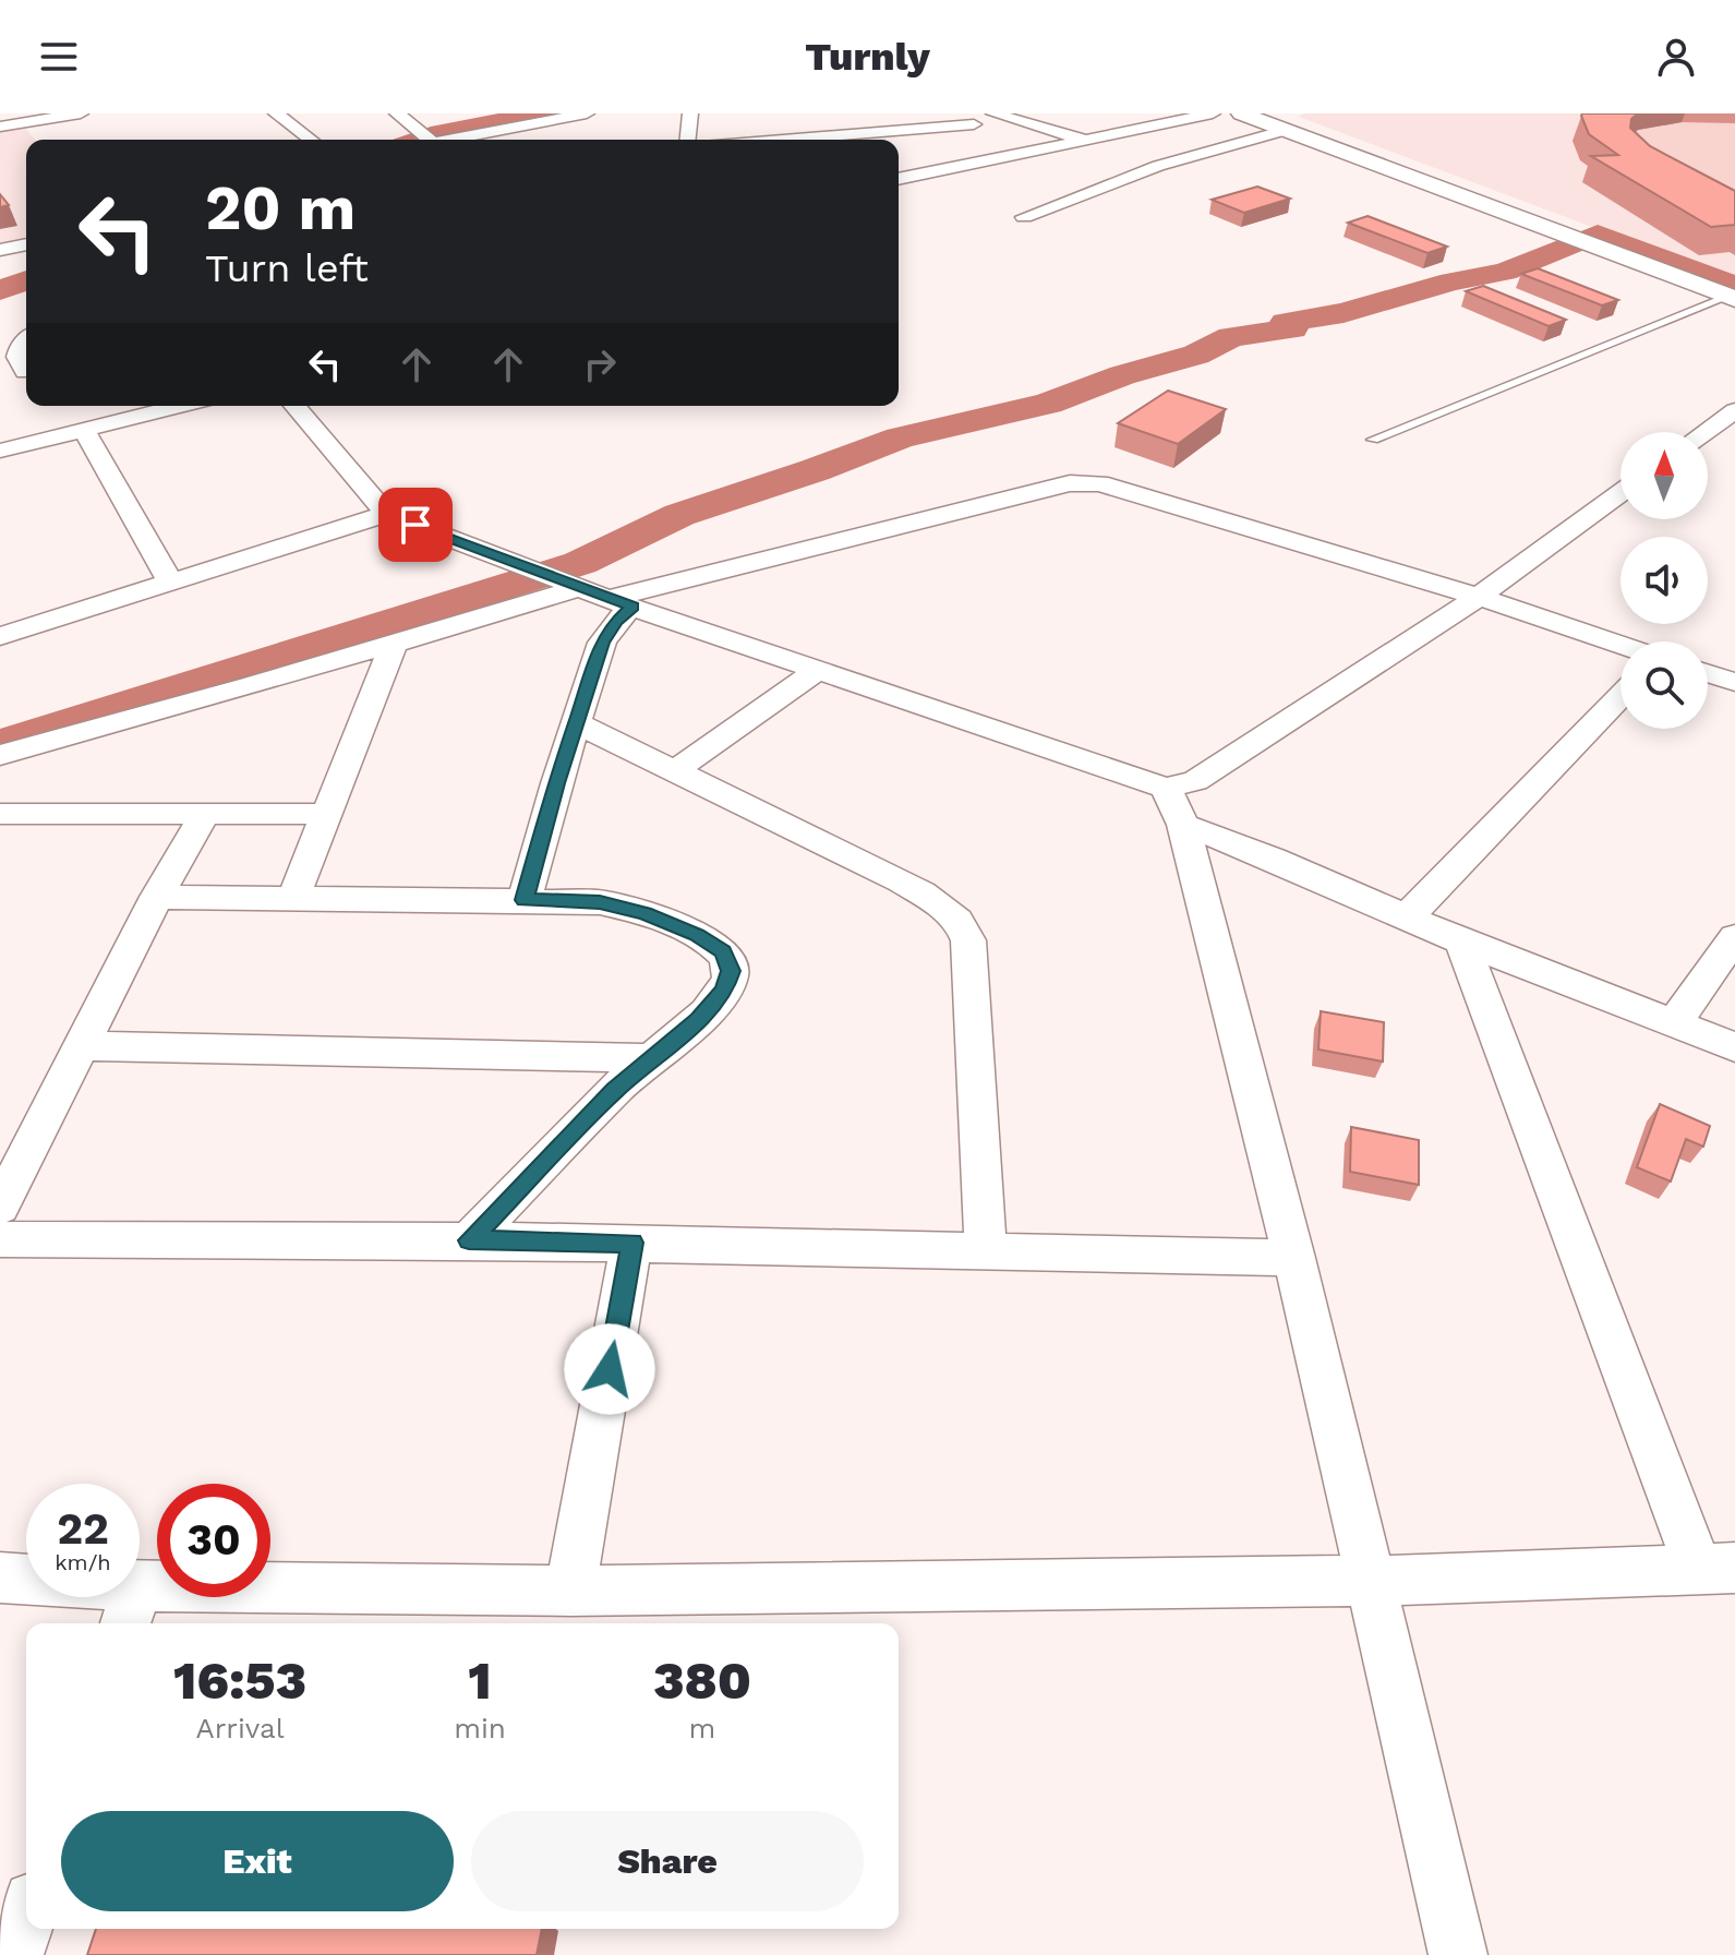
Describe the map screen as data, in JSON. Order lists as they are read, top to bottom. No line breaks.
{"north":"top","page":{"header":"Turnly","turn":["20 m","Turn left"],"speed":"22 km/h","limit":"30","eta":["16:53","Arrival","1","min","380","m"],"buttons":["Exit","Share"]}}
